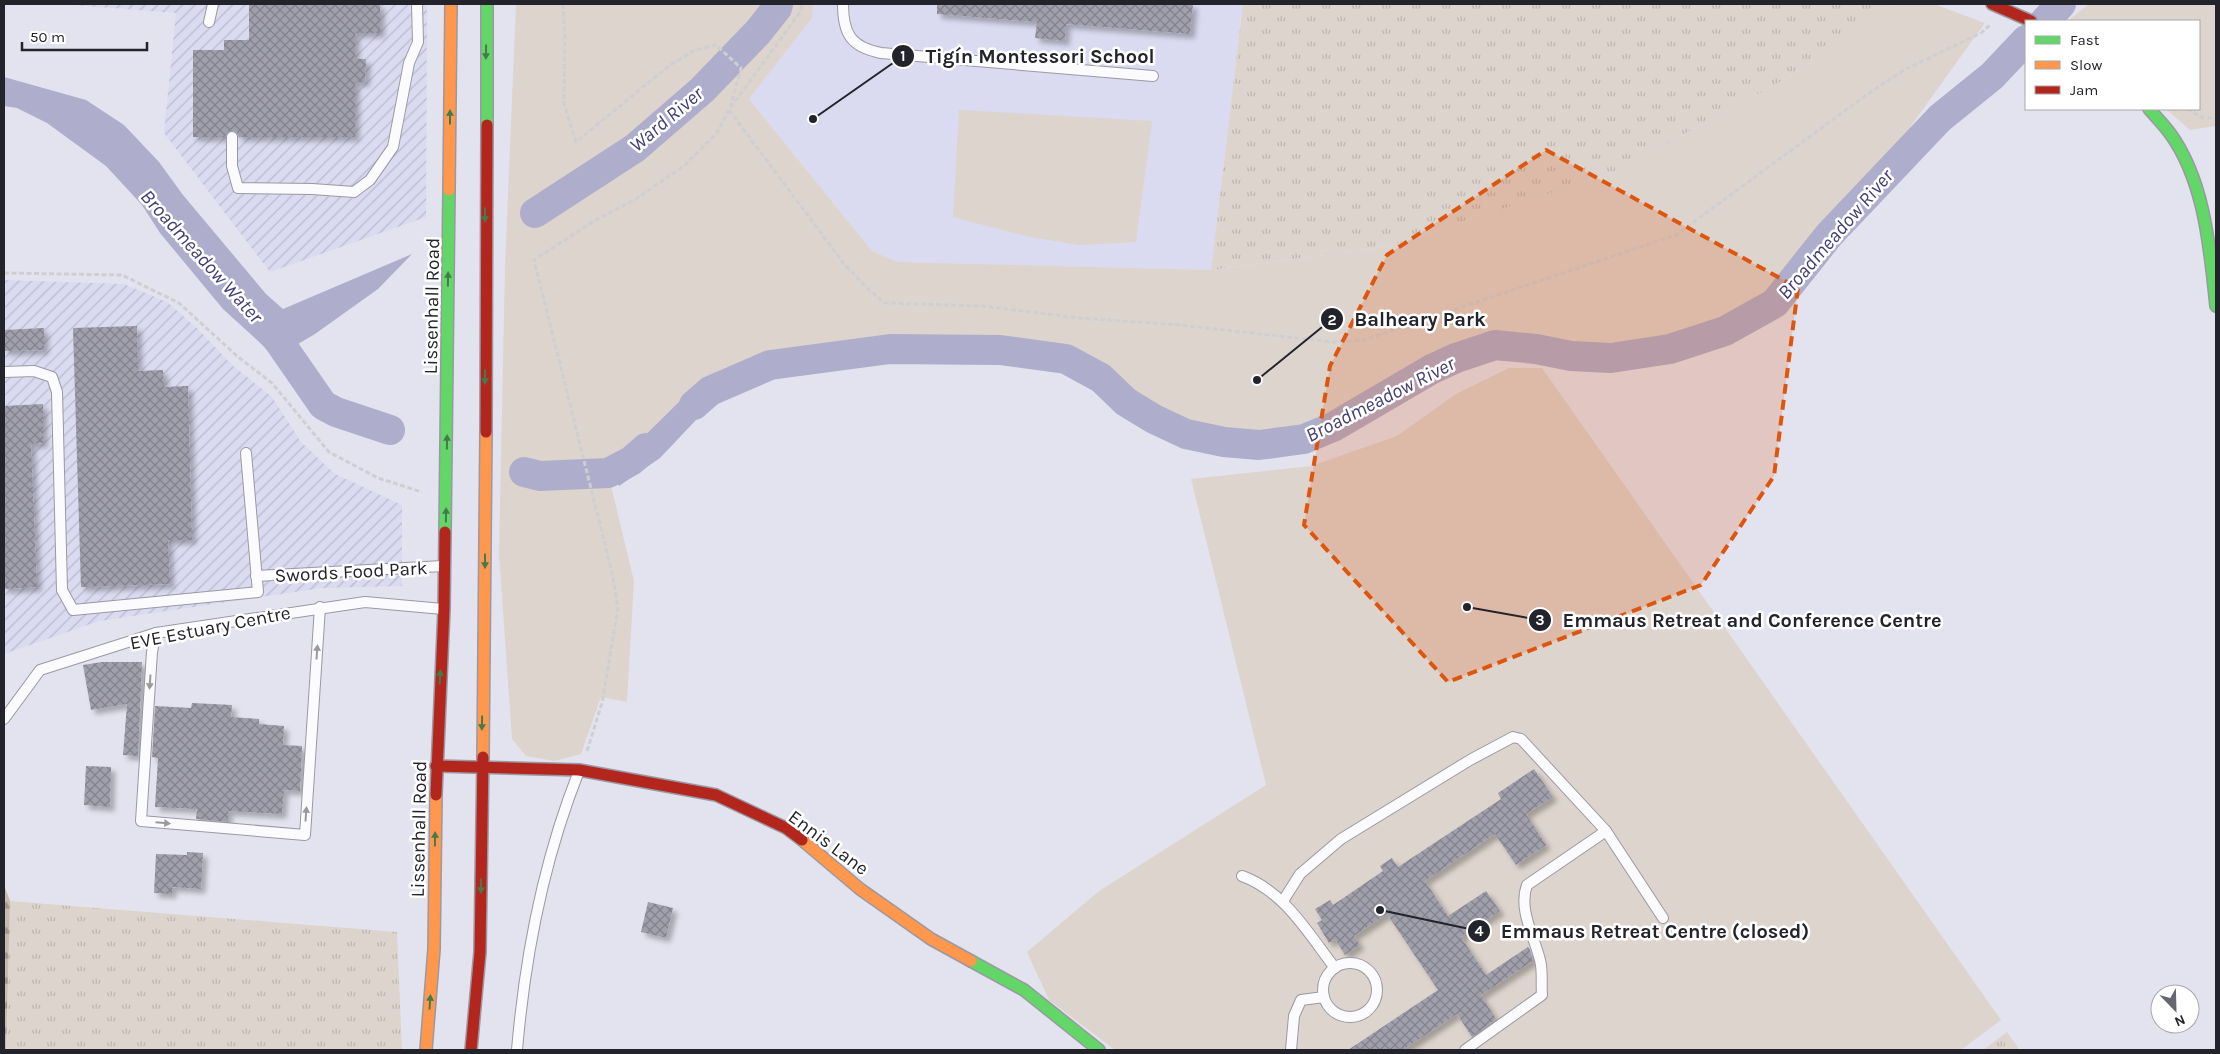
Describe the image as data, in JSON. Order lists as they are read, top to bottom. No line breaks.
{"streets":{"main road":["Lissenhall Road","Ennis Lane"],"lane":["Swords Food Park","EVE Estuary Centre"]},"crossings":[["Lissenhall Road","Swords Food Park"],["Lissenhall Road","EVE Estuary Centre"],["Lissenhall Road","Ennis Lane"]],"water":["Ward River","Broadmeadow River","Broadmeadow Water"],"places":["Tigín Montessori School","Balheary Park","Emmaus Retreat and Conference Centre","Emmaus Retreat Centre (closed)"],"legend":["Fast","Slow","Jam"],"scale_bar":"50 m","north":"bottom right"}
